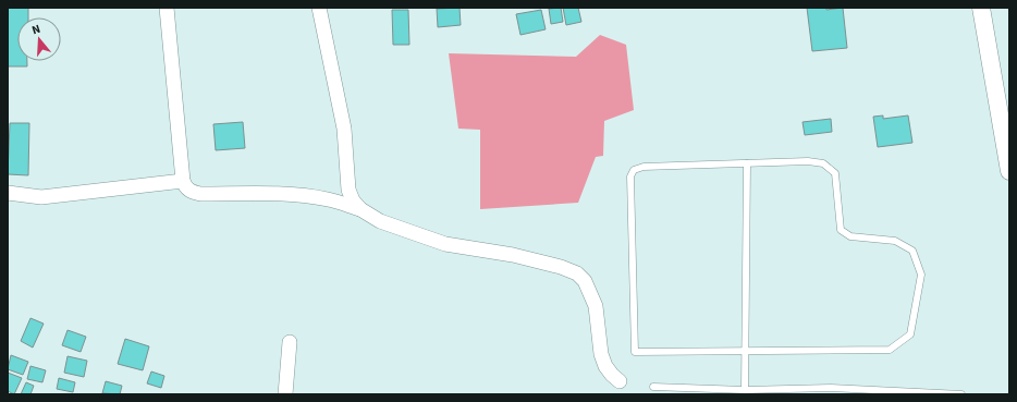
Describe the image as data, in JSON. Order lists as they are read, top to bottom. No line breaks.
{"north":"top"}
